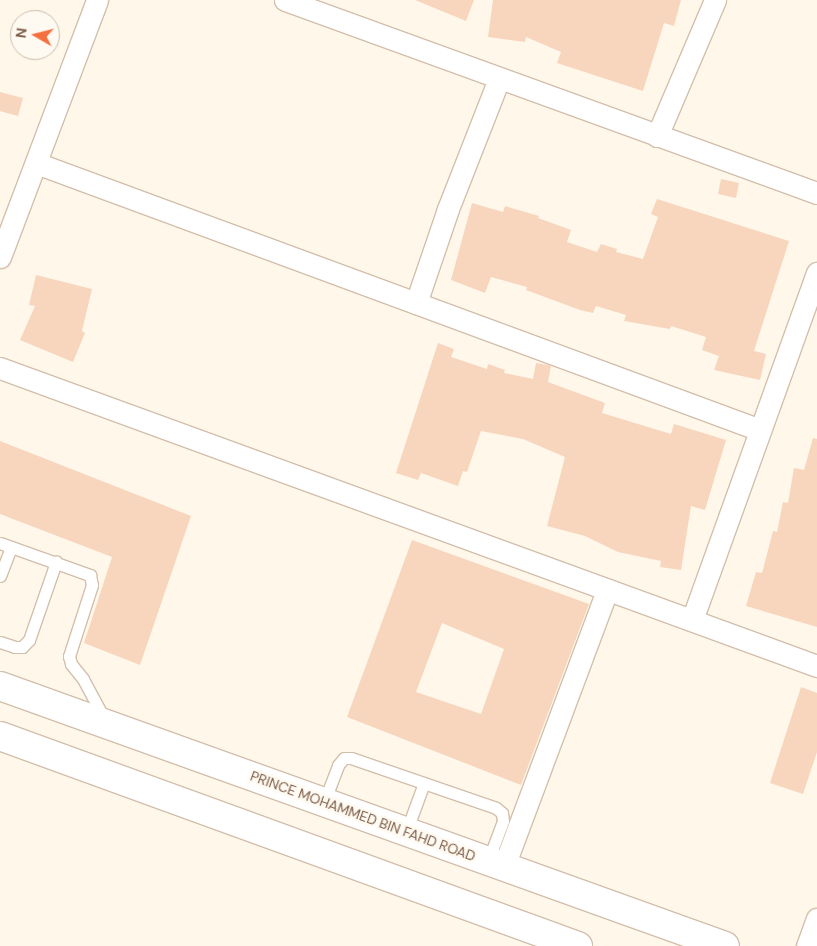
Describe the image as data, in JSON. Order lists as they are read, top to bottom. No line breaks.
{"streets":{"street":["PRINCE MOHAMMED BIN FAHD ROAD"]},"north":"left"}
